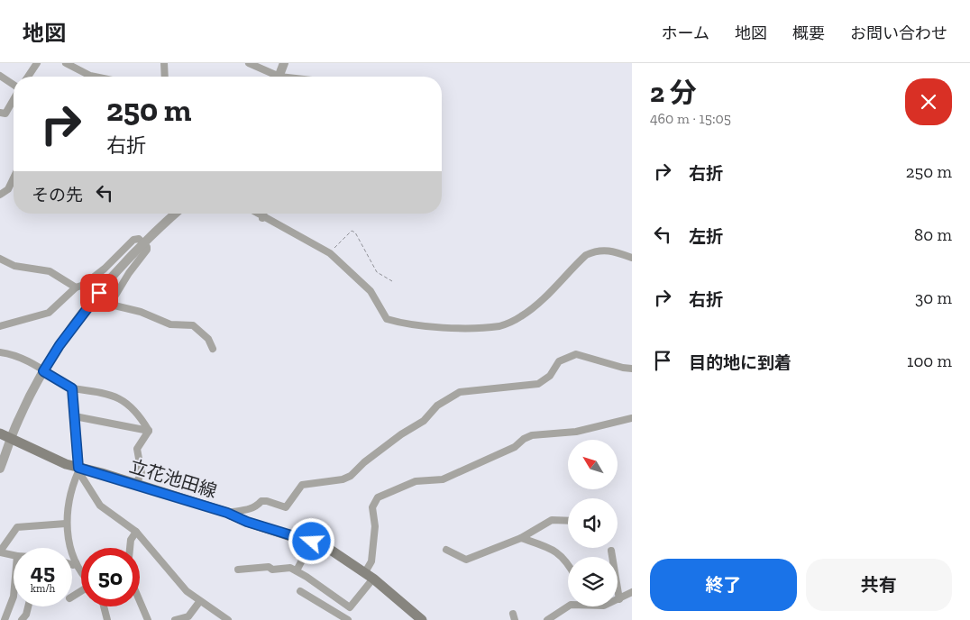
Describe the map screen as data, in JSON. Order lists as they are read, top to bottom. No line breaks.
{"streets":{"main road":["立花池田線"]},"north":"top left","page":{"header":"地図","nav":["ホーム","地図","概要","お問い合わせ"],"heading":["2 分","460 m · 15:05"],"turn":["250 m","右折"],"list":[{"name":"右折","value":"250 m"},{"name":"左折","value":"80 m"},{"name":"右折","value":"30 m"},{"name":"目的地に到着","value":"100 m"}],"then":"その先","speed":"45 km/h","limit":"50","buttons":["終了","共有"]}}
